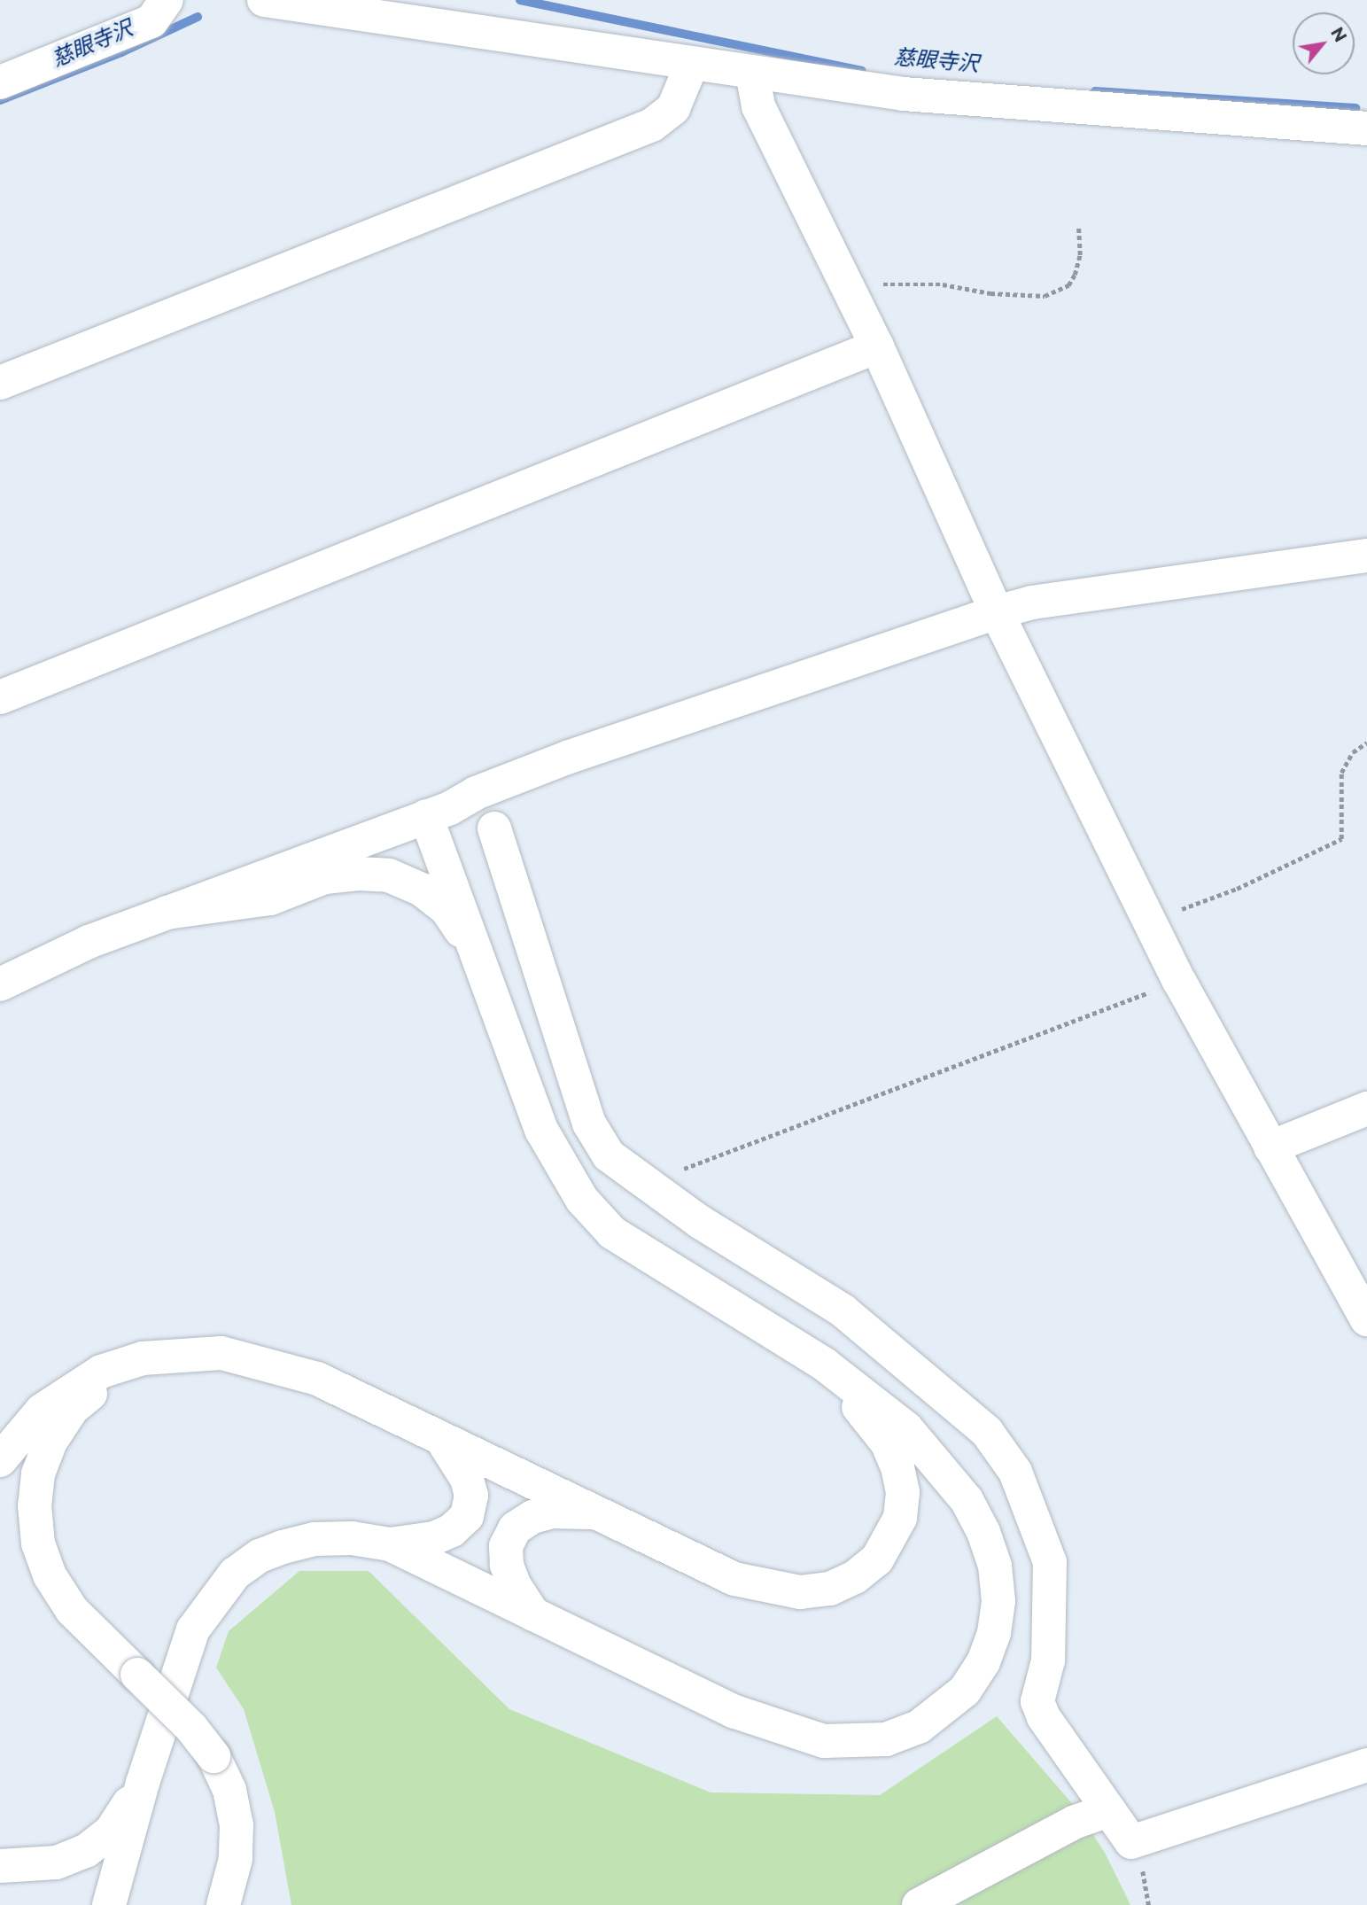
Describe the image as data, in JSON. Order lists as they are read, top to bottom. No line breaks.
{"water":["慈眼寺沢"],"north":"top right"}
